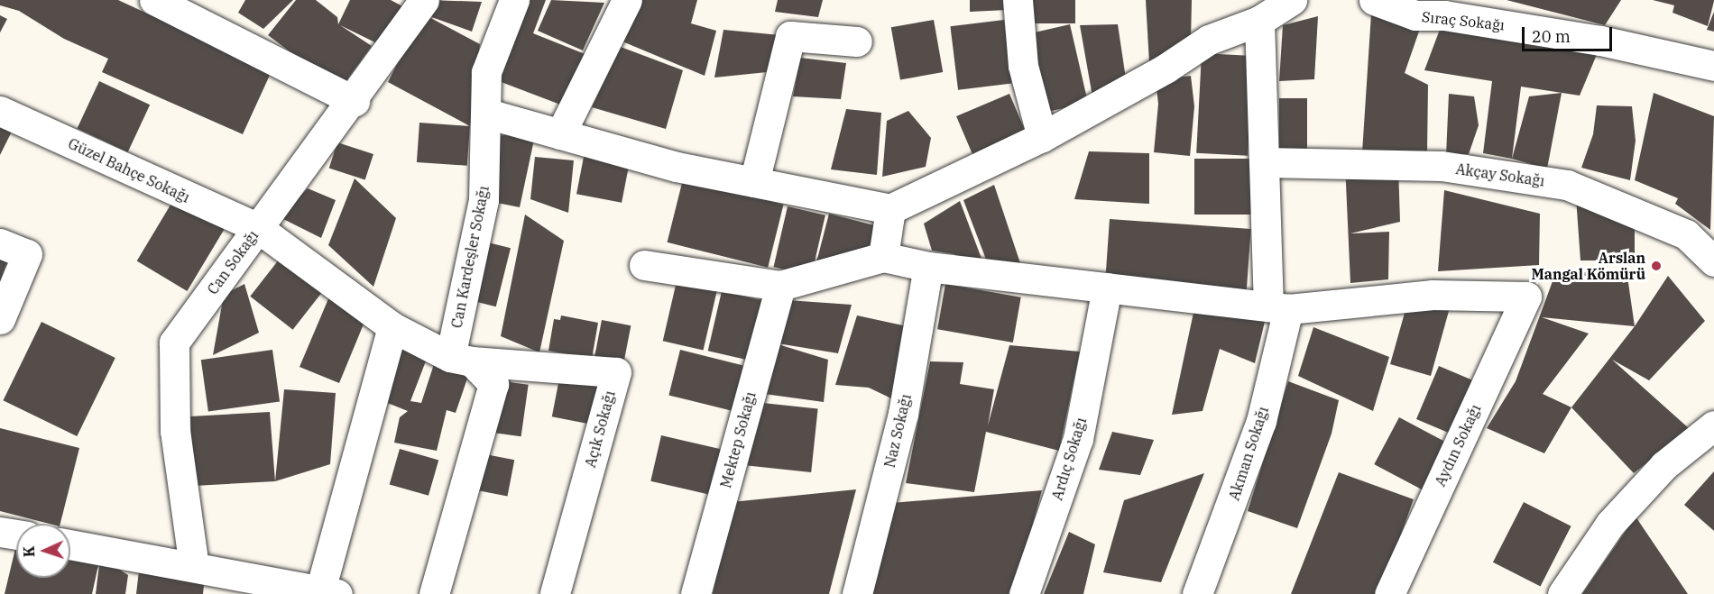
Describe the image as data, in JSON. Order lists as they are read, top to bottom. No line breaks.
{"streets":{"street":["Sıraç Sokağı","Güzel Bahçe Sokağı","Akçay Sokağı","Can Kardeşler Sokağı","Can Sokağı","Açık Sokağı","Naz Sokağı","Mektep Sokağı","Aydın Sokağı","Akman Sokağı","Ardıç Sokağı"]},"crossings":[["Güzel Bahçe Sokağı","Can Kardeşler Sokağı"],["Güzel Bahçe Sokağı","Can Sokağı"],["Güzel Bahçe Sokağı","Açık Sokağı"],["Akçay Sokağı","Akman Sokağı"],["Can Kardeşler Sokağı","Açık Sokağı"],["Aydın Sokağı","Akman Sokağı"]],"places":["Arslan Mangal Kömürü"],"scale_bar":"20 m","north":"left"}
